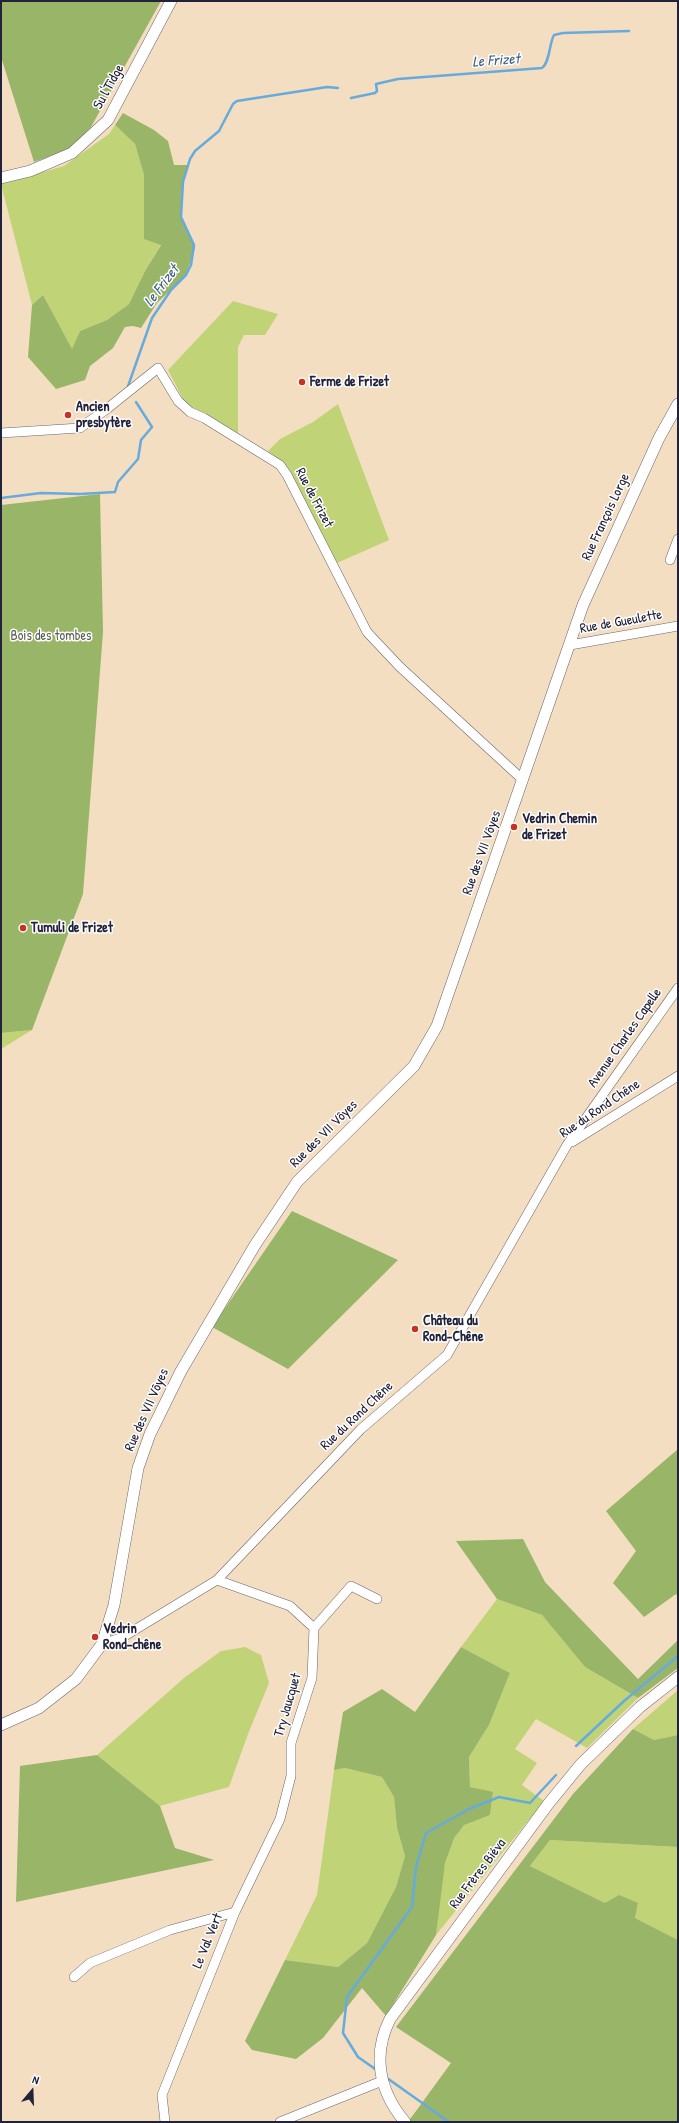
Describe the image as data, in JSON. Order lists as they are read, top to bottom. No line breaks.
{"streets":{"street":["Su l'Tîdge","Rue de Frizet","Rue François Lorge","Rue de Gueulette","Rue des VII Vôyes","Avenue Charles Capelle","Rue du Rond Chêne","Try Jaucquet","Rue Frères Biéva","Le Val Vert"]},"crossings":[["Rue de Frizet","Rue des VII Vôyes"],["Rue François Lorge","Rue de Gueulette"],["Rue François Lorge","Rue des VII Vôyes"],["Rue de Gueulette","Rue des VII Vôyes"],["Rue des VII Vôyes","Rue du Rond Chêne"],["Avenue Charles Capelle","Rue du Rond Chêne"],["Try Jaucquet","Le Val Vert"]],"water":["Le Frizet"],"parks":["Bois des tombes"],"places":["Ferme de Frizet","Ancien presbytère","Vedrin Chemin de Frizet","Tumuli de Frizet","Château du Rond-Chêne","Vedrin Rond-chêne"],"north":"top"}
